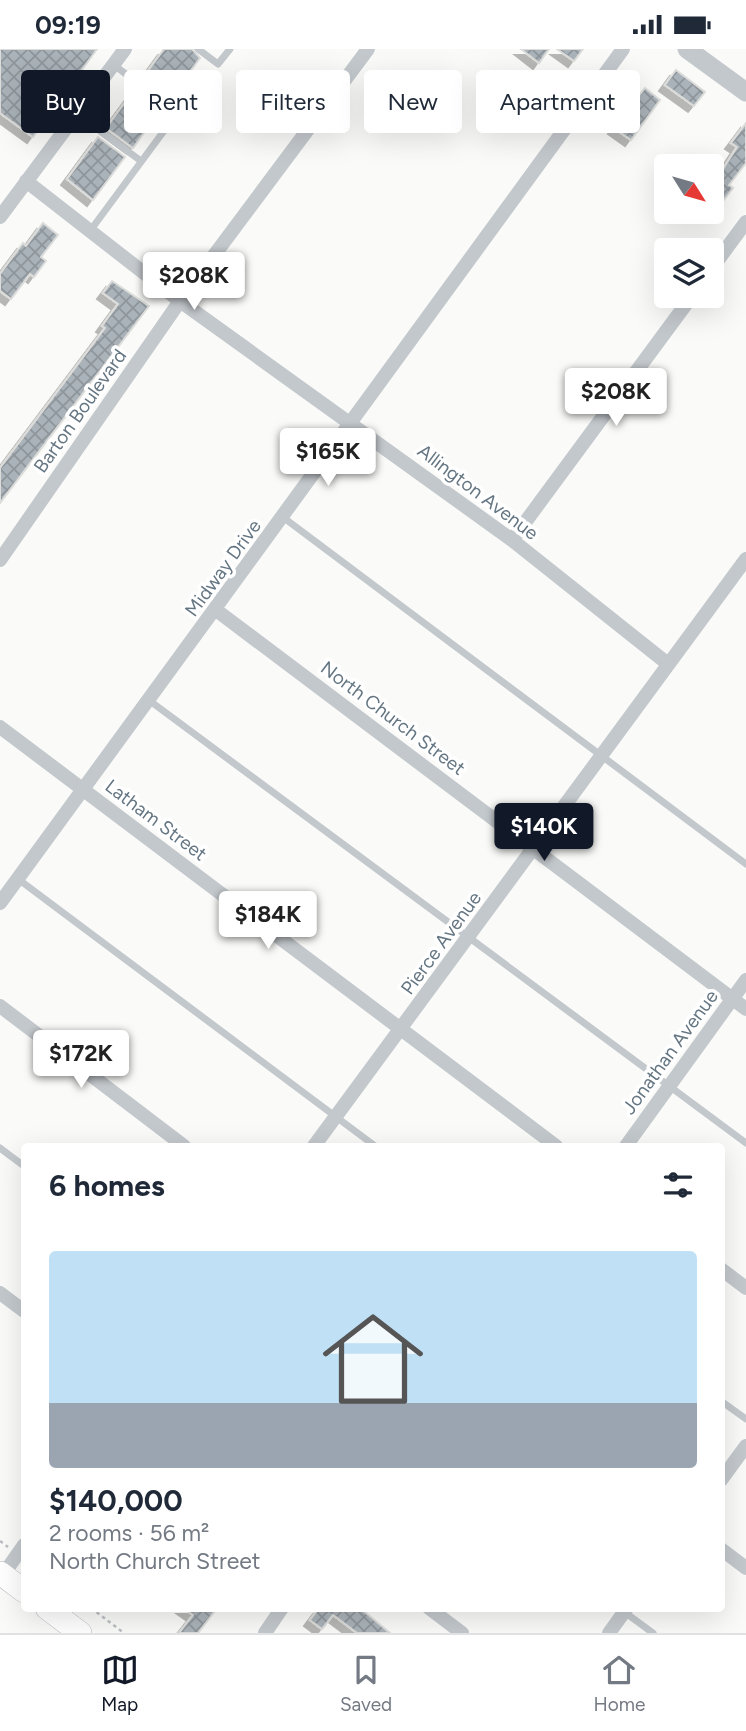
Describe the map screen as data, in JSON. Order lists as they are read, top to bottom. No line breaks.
{"streets":{"street":["Barton Boulevard","Allington Avenue","Midway Drive","North Church Street","Latham Street","Pierce Avenue","Jonathan Avenue"]},"crossings":[["Barton Boulevard","Allington Avenue"],["Allington Avenue","Midway Drive"],["Allington Avenue","Pierce Avenue"],["Midway Drive","North Church Street"],["Midway Drive","Latham Street"],["North Church Street","Pierce Avenue"],["North Church Street","Jonathan Avenue"],["Latham Street","Pierce Avenue"]],"north":"bottom right","page":{"status":"09:19","chip":["Buy","Rent","Filters","New","Apartment"],"price":["$208K","$208K","$165K","$140K","$184K","$172K"],"heading":"6 homes","list":[{"name":"$140,000","note":"2 rooms · 56 m² · North Church Street"}],"tabs":["Map","Saved","Home"]}}
